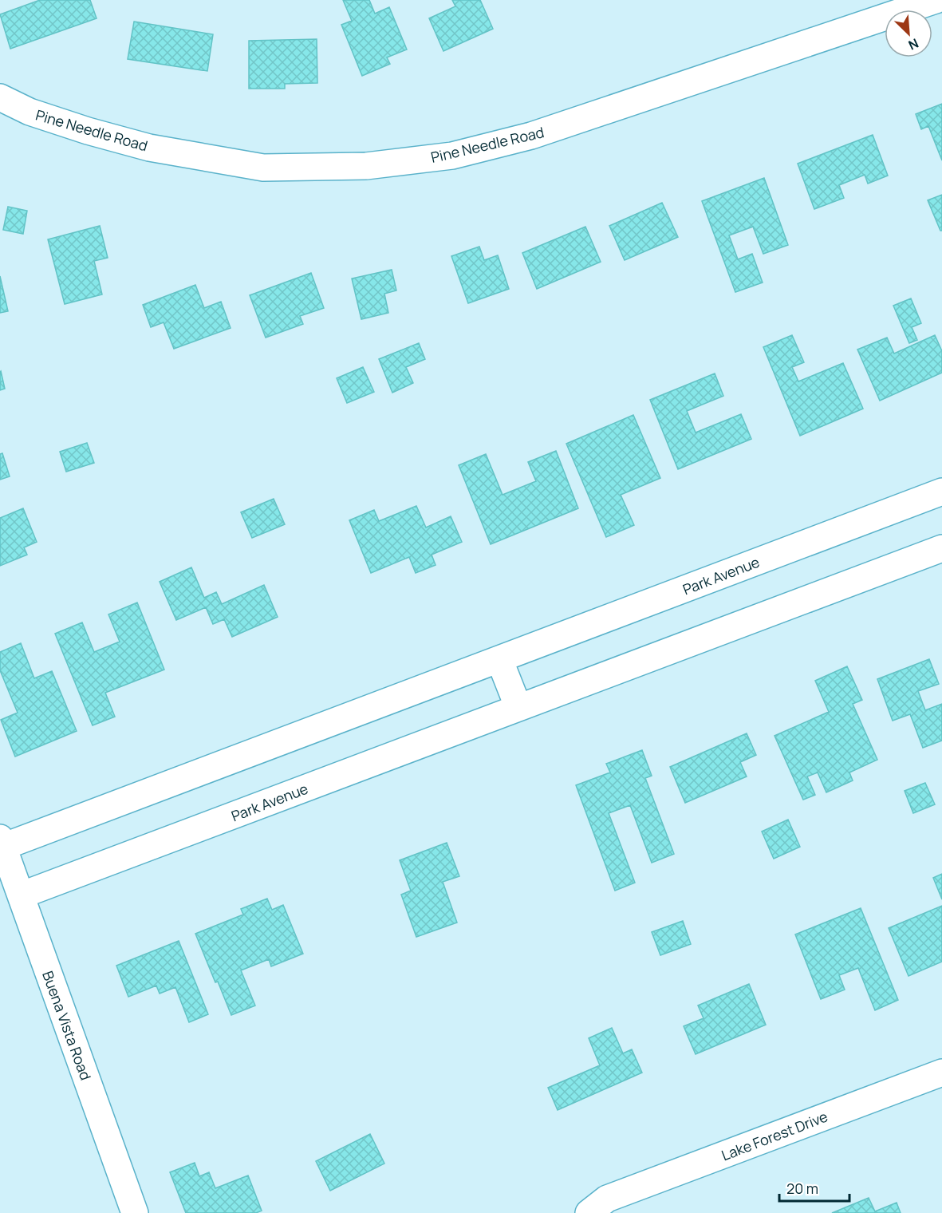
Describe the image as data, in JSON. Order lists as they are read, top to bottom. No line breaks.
{"streets":{"street":["Pine Needle Road","Park Avenue","Buena Vista Road","Lake Forest Drive"]},"crossings":[["Park Avenue","Buena Vista Road"]],"scale_bar":"20 m","north":"bottom right"}
